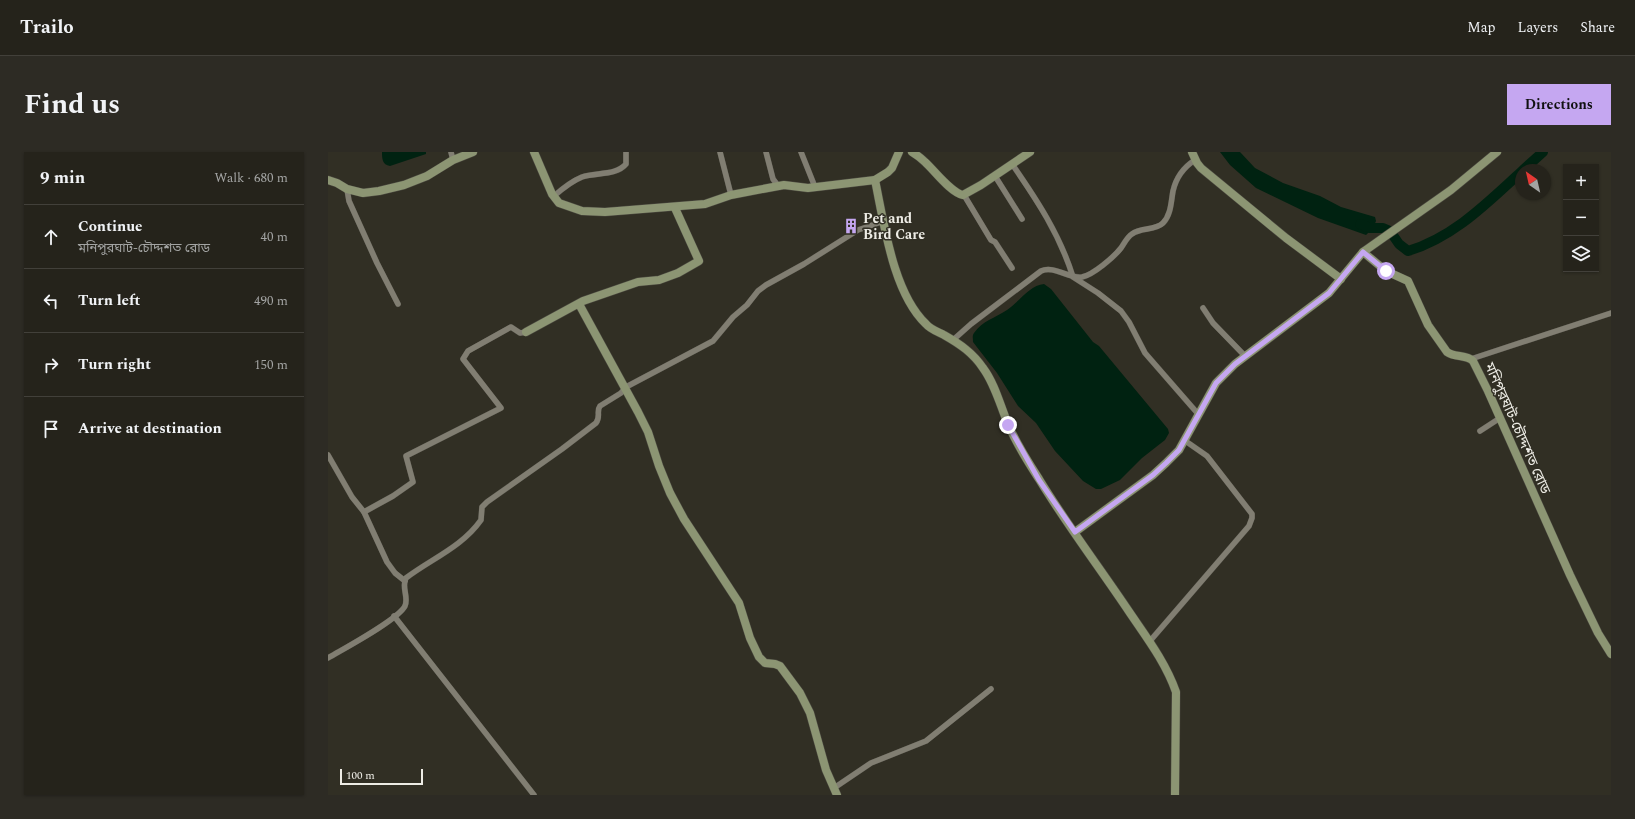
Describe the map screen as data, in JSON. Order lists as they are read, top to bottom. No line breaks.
{"streets":{"street":["মনিপুরঘাট-চৌদ্দশত রোড"]},"places":{"building":["Pet and Bird Care"]},"scale_bar":"100 m","north":"top left","page":{"header":"Trailo","nav":["Map","Layers","Share"],"title":"Find us","buttons":"Directions","heading":["9 min","Walk · 680 m"],"map_buttons":["+","−"],"list":[["Continue","মনিপুরঘাট-চৌদ্দশত রোড","40 m"],["Turn left","490 m"],["Turn right","150 m"],"Arrive at destination"],"scale":"100 m"}}
